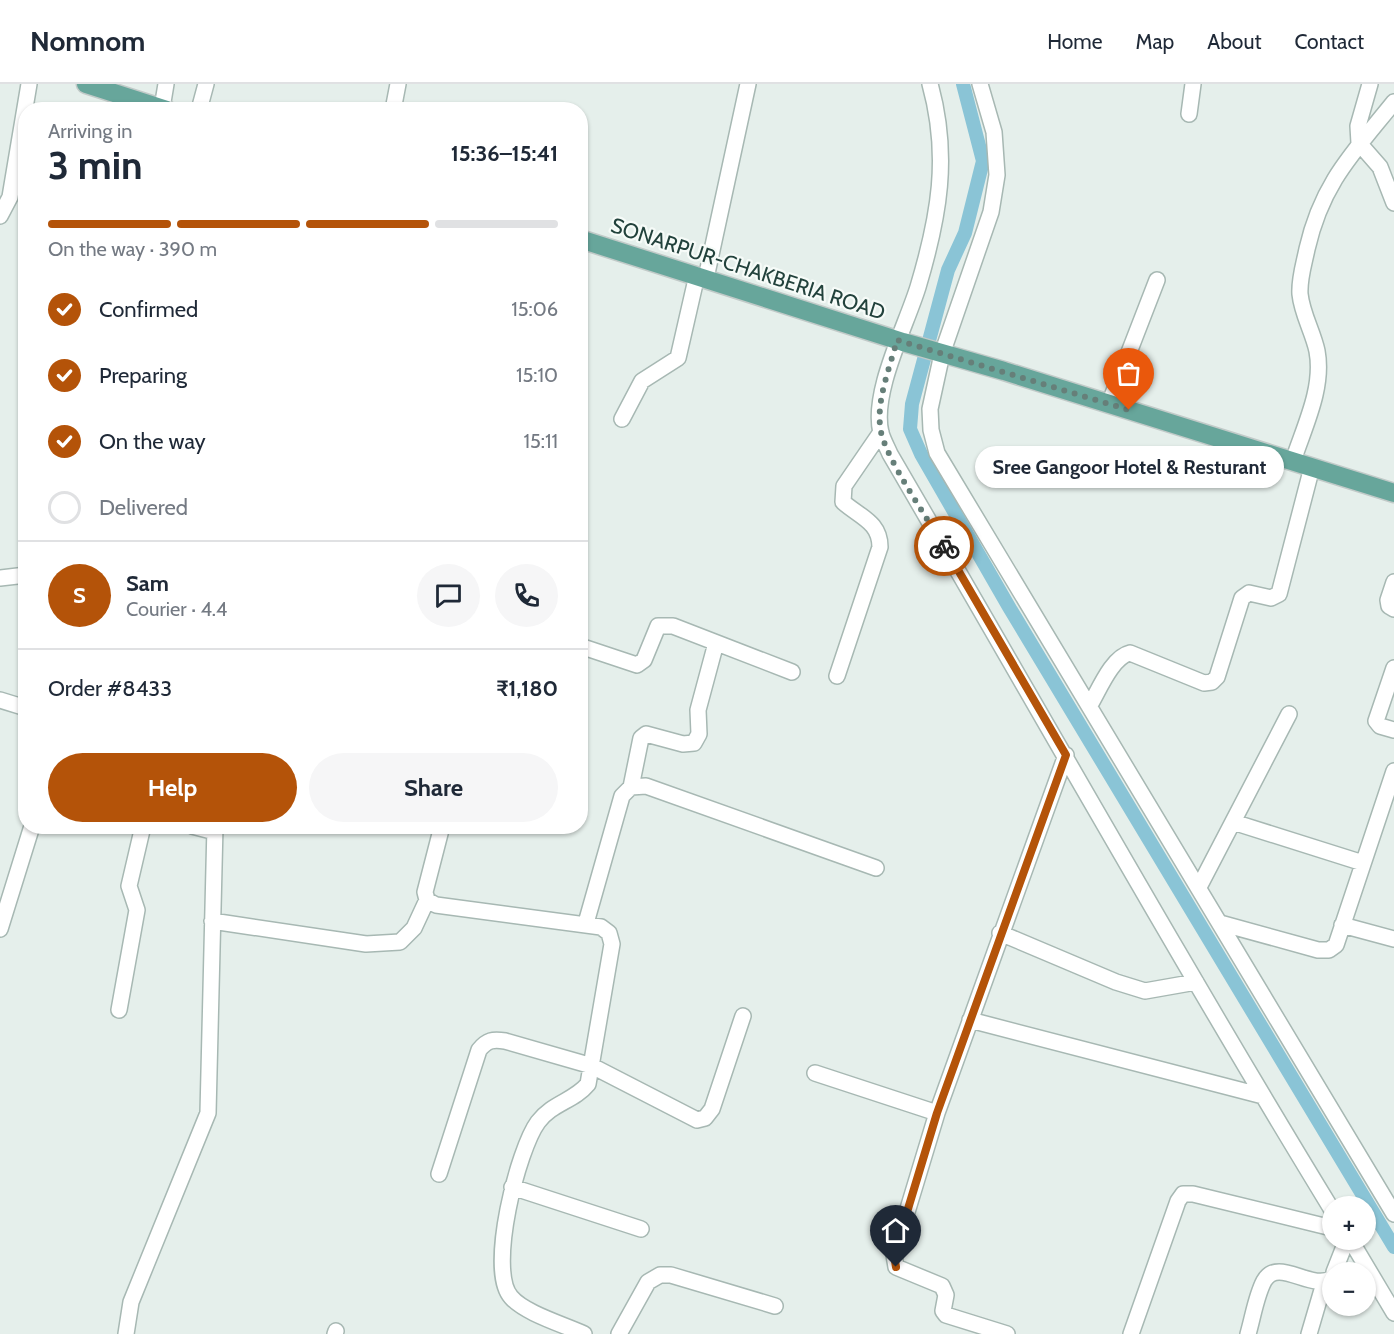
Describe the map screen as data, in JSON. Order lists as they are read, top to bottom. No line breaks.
{"streets":{"main road":["SONARPUR-CHAKBERIA ROAD"]},"places":["Sree Gangoor Hotel & Resturant"],"page":{"header":"Nomnom","nav":["Home","Map","About","Contact"],"heading":["3 min","Arriving in","15:36–15:41"],"panel":["Sam","Courier · 4.4","Order #8433","₹1,180"],"bar":"On the way · 390 m","list":[["Confirmed","15:06"],["Preparing","15:10"],["On the way","15:11"],"Delivered"],"bubble":"Sree Gangoor Hotel & Resturant","round":"S","buttons":["Help","Share"],"map_buttons":["+","−"]}}
